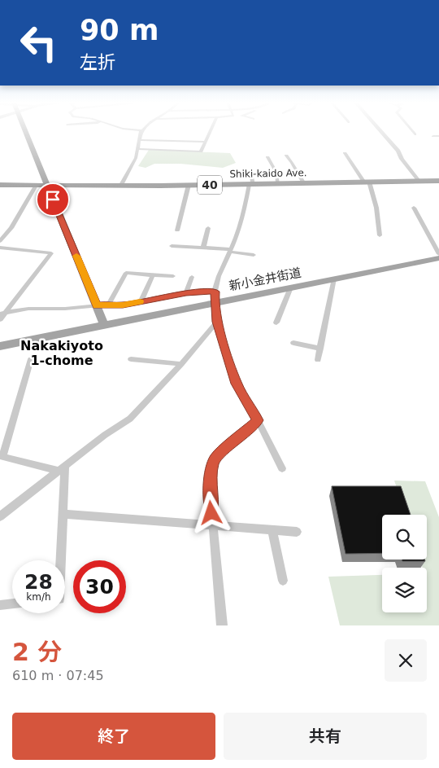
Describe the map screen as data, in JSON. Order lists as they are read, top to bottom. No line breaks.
{"streets":{"main road":["Shiki-kaido Ave.","40","新小金井街道"]},"districts":["Nakakiyoto 1-chome"],"page":{"turn":["90 m","左折"],"speed":"28 km/h","limit":"30","heading":["2 分","610 m · 07:45"],"buttons":["終了","共有"]}}
